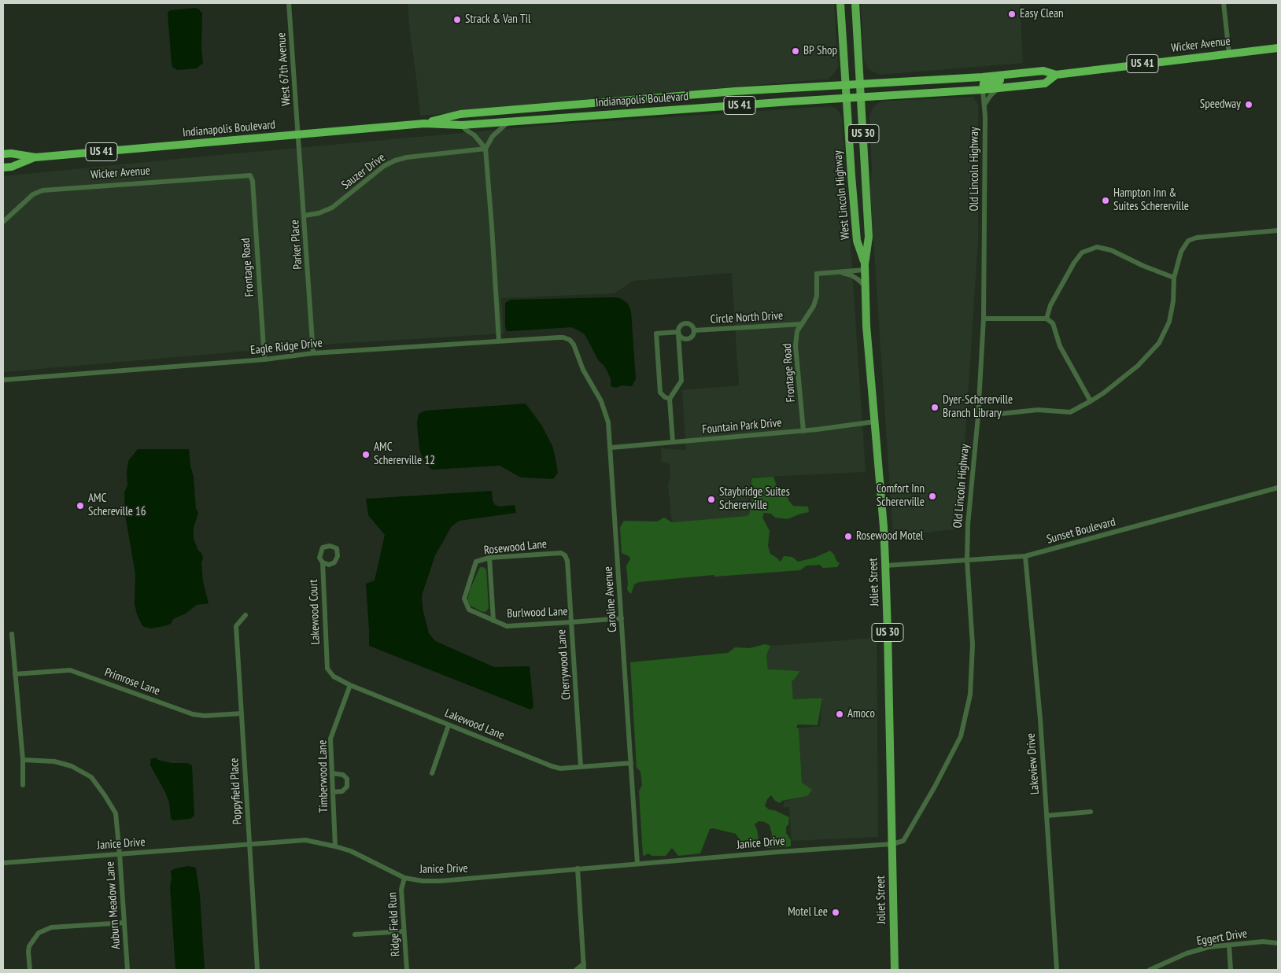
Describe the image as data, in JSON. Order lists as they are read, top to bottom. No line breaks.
{"streets":{"highway":["Wicker Avenue","US 41","Indianapolis Boulevard"],"main road":["US 30","West Lincoln Highway","Joliet Street"],"street":["West 67th Avenue","Old Lincoln Highway","Sauzer Drive","Parker Place","Frontage Road","Circle North Drive","Eagle Ridge Drive","Fountain Park Drive","Sunset Boulevard","Rosewood Lane","Caroline Avenue","Lakewood Court","Burlwood Lane","Cherrywood Lane","Primrose Lane","Lakewood Lane","Lakeview Drive","Timberwood Lane","Poppyfield Place","Janice Drive","Auburn Meadow Lane","Ridge Field Run","Eggert Drive"]},"crossings":[["Wicker Avenue","Indianapolis Boulevard"],["Wicker Avenue","Old Lincoln Highway"],["Wicker Avenue","West Lincoln Highway"],["Wicker Avenue","Frontage Road"],["West 67th Avenue","Indianapolis Boulevard"],["West 67th Avenue","Parker Place"],["Indianapolis Boulevard","West Lincoln Highway"],["Indianapolis Boulevard","Parker Place"],["Old Lincoln Highway","Sunset Boulevard"],["Old Lincoln Highway","Joliet Street"],["Old Lincoln Highway","Janice Drive"],["Sauzer Drive","Parker Place"],["West Lincoln Highway","Frontage Road"],["West Lincoln Highway","Joliet Street"],["Parker Place","Eagle Ridge Drive"],["Frontage Road","Circle North Drive"],["Frontage Road","Eagle Ridge Drive"],["Frontage Road","Fountain Park Drive"],["Frontage Road","Joliet Street"],["Eagle Ridge Drive","Caroline Avenue"],["Fountain Park Drive","Joliet Street"],["Fountain Park Drive","Caroline Avenue"],["Sunset Boulevard","Joliet Street"],["Sunset Boulevard","Lakeview Drive"],["Rosewood Lane","Burlwood Lane"],["Rosewood Lane","Cherrywood Lane"],["Joliet Street","Janice Drive"],["Caroline Avenue","Burlwood Lane"],["Caroline Avenue","Lakewood Lane"],["Caroline Avenue","Janice Drive"],["Lakewood Court","Lakewood Lane"],["Burlwood Lane","Cherrywood Lane"],["Cherrywood Lane","Lakewood Lane"],["Primrose Lane","Poppyfield Place"],["Lakewood Lane","Timberwood Lane"],["Timberwood Lane","Janice Drive"],["Poppyfield Place","Janice Drive"],["Janice Drive","Auburn Meadow Lane"],["Janice Drive","Ridge Field Run"]],"places":["Easy Clean","Strack & Van Til","BP Shop","Speedway","Hampton Inn & Suites Schererville","Dyer-Schererville Branch Library","AMC Schererville 12","Comfort Inn Schererville","Staybridge Suites Schererville","AMC Schereville 16","Rosewood Motel","Amoco","Motel Lee"]}
